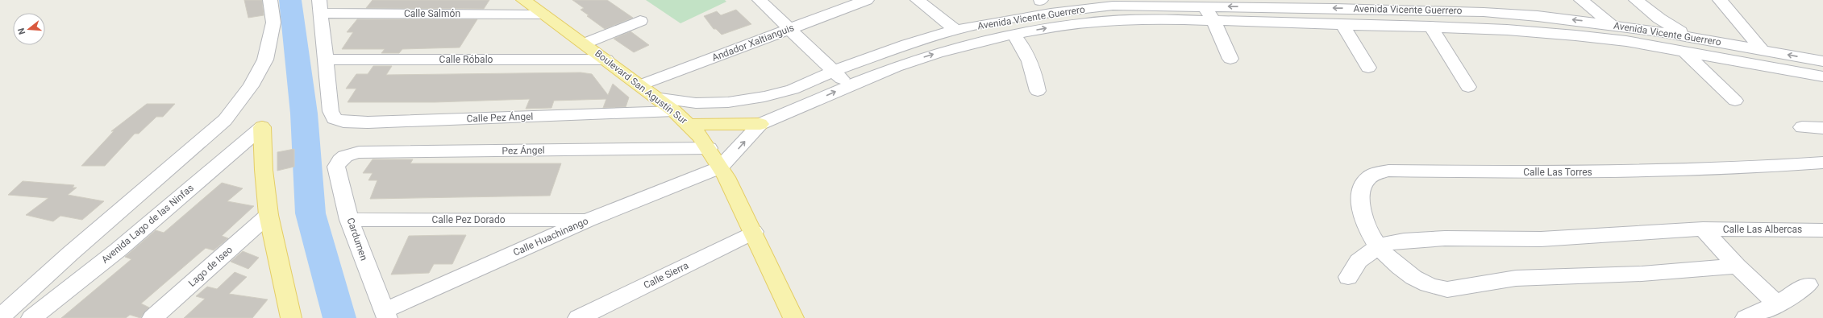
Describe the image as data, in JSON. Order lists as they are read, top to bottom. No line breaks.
{"streets":{"main road":["Boulevard San Agustín Sur"],"street":["Avenida Vicente Guerrero","Calle Salmón","Andador Xaltianguis","Calle Róbalo","Calle Pez Ángel","Pez Ángel","Calle Las Torres","Calle Pez Dorado","Avenida Lago de las Ninfas","Calle Las Albercas","Calle Huachinango","Cardumen","Lago de Iseo","Calle Sierra"]},"crossings":[["Avenida Vicente Guerrero","Boulevard San Agustín Sur"],["Avenida Vicente Guerrero","Calle Huachinango"],["Calle Salmón","Boulevard San Agustín Sur"],["Andador Xaltianguis","Boulevard San Agustín Sur"],["Calle Róbalo","Boulevard San Agustín Sur"],["Calle Róbalo","Calle Pez Ángel"],["Boulevard San Agustín Sur","Calle Pez Ángel"],["Boulevard San Agustín Sur","Pez Ángel"],["Boulevard San Agustín Sur","Calle Huachinango"],["Boulevard San Agustín Sur","Calle Sierra"],["Pez Ángel","Cardumen"],["Calle Las Torres","Calle Las Albercas"],["Calle Pez Dorado","Calle Huachinango"],["Calle Pez Dorado","Cardumen"],["Calle Huachinango","Cardumen"]],"north":"left"}
